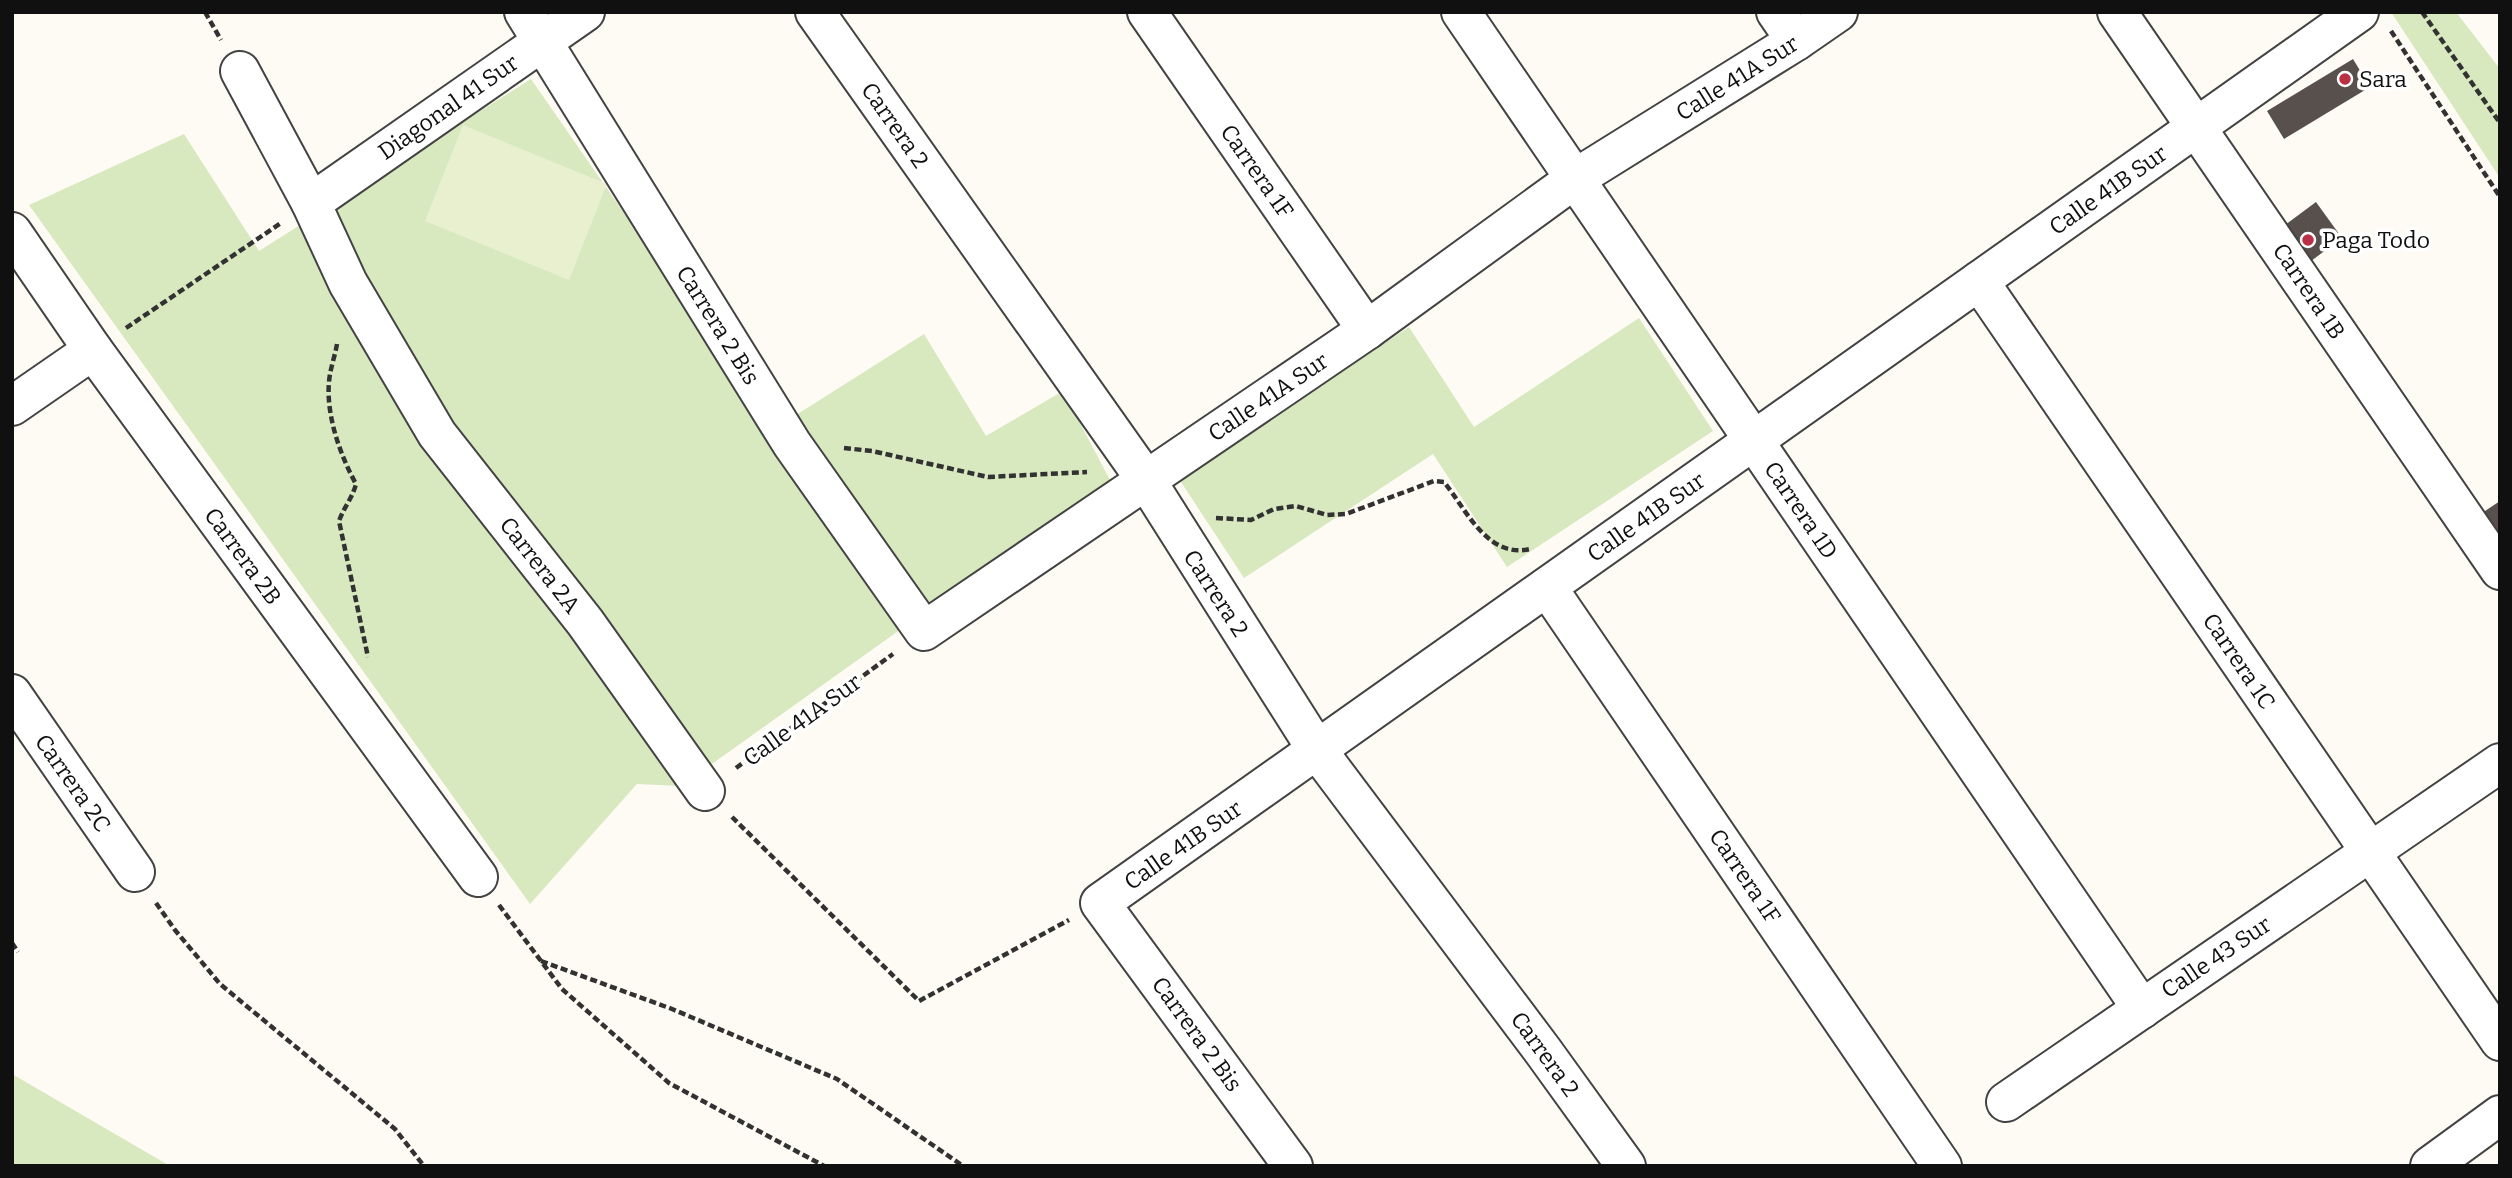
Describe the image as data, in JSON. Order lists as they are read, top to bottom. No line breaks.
{"streets":{"street":["Calle 41A Sur","Diagonal 41 Sur","Carrera 2","Carrera 1F","Calle 41B Sur","Carrera 1B","Carrera 2 Bis","Carrera 1D","Carrera 2B","Carrera 2A","Carrera 1C","Carrera 2C","Calle 43 Sur"]},"crossings":[["Calle 41A Sur","Carrera 2"],["Calle 41A Sur","Carrera 1F"],["Calle 41A Sur","Calle 41B Sur"],["Calle 41A Sur","Carrera 2 Bis"],["Calle 41A Sur","Carrera 1D"],["Calle 41A Sur","Carrera 2A"],["Diagonal 41 Sur","Carrera 2 Bis"],["Diagonal 41 Sur","Carrera 2A"],["Carrera 2","Calle 41B Sur"],["Carrera 1F","Calle 41B Sur"],["Calle 41B Sur","Carrera 1B"],["Calle 41B Sur","Carrera 2 Bis"],["Calle 41B Sur","Carrera 1D"],["Calle 41B Sur","Carrera 2A"],["Calle 41B Sur","Carrera 1C"],["Carrera 1D","Calle 43 Sur"],["Carrera 1C","Calle 43 Sur"]],"places":["Sara","Paga Todo"]}
